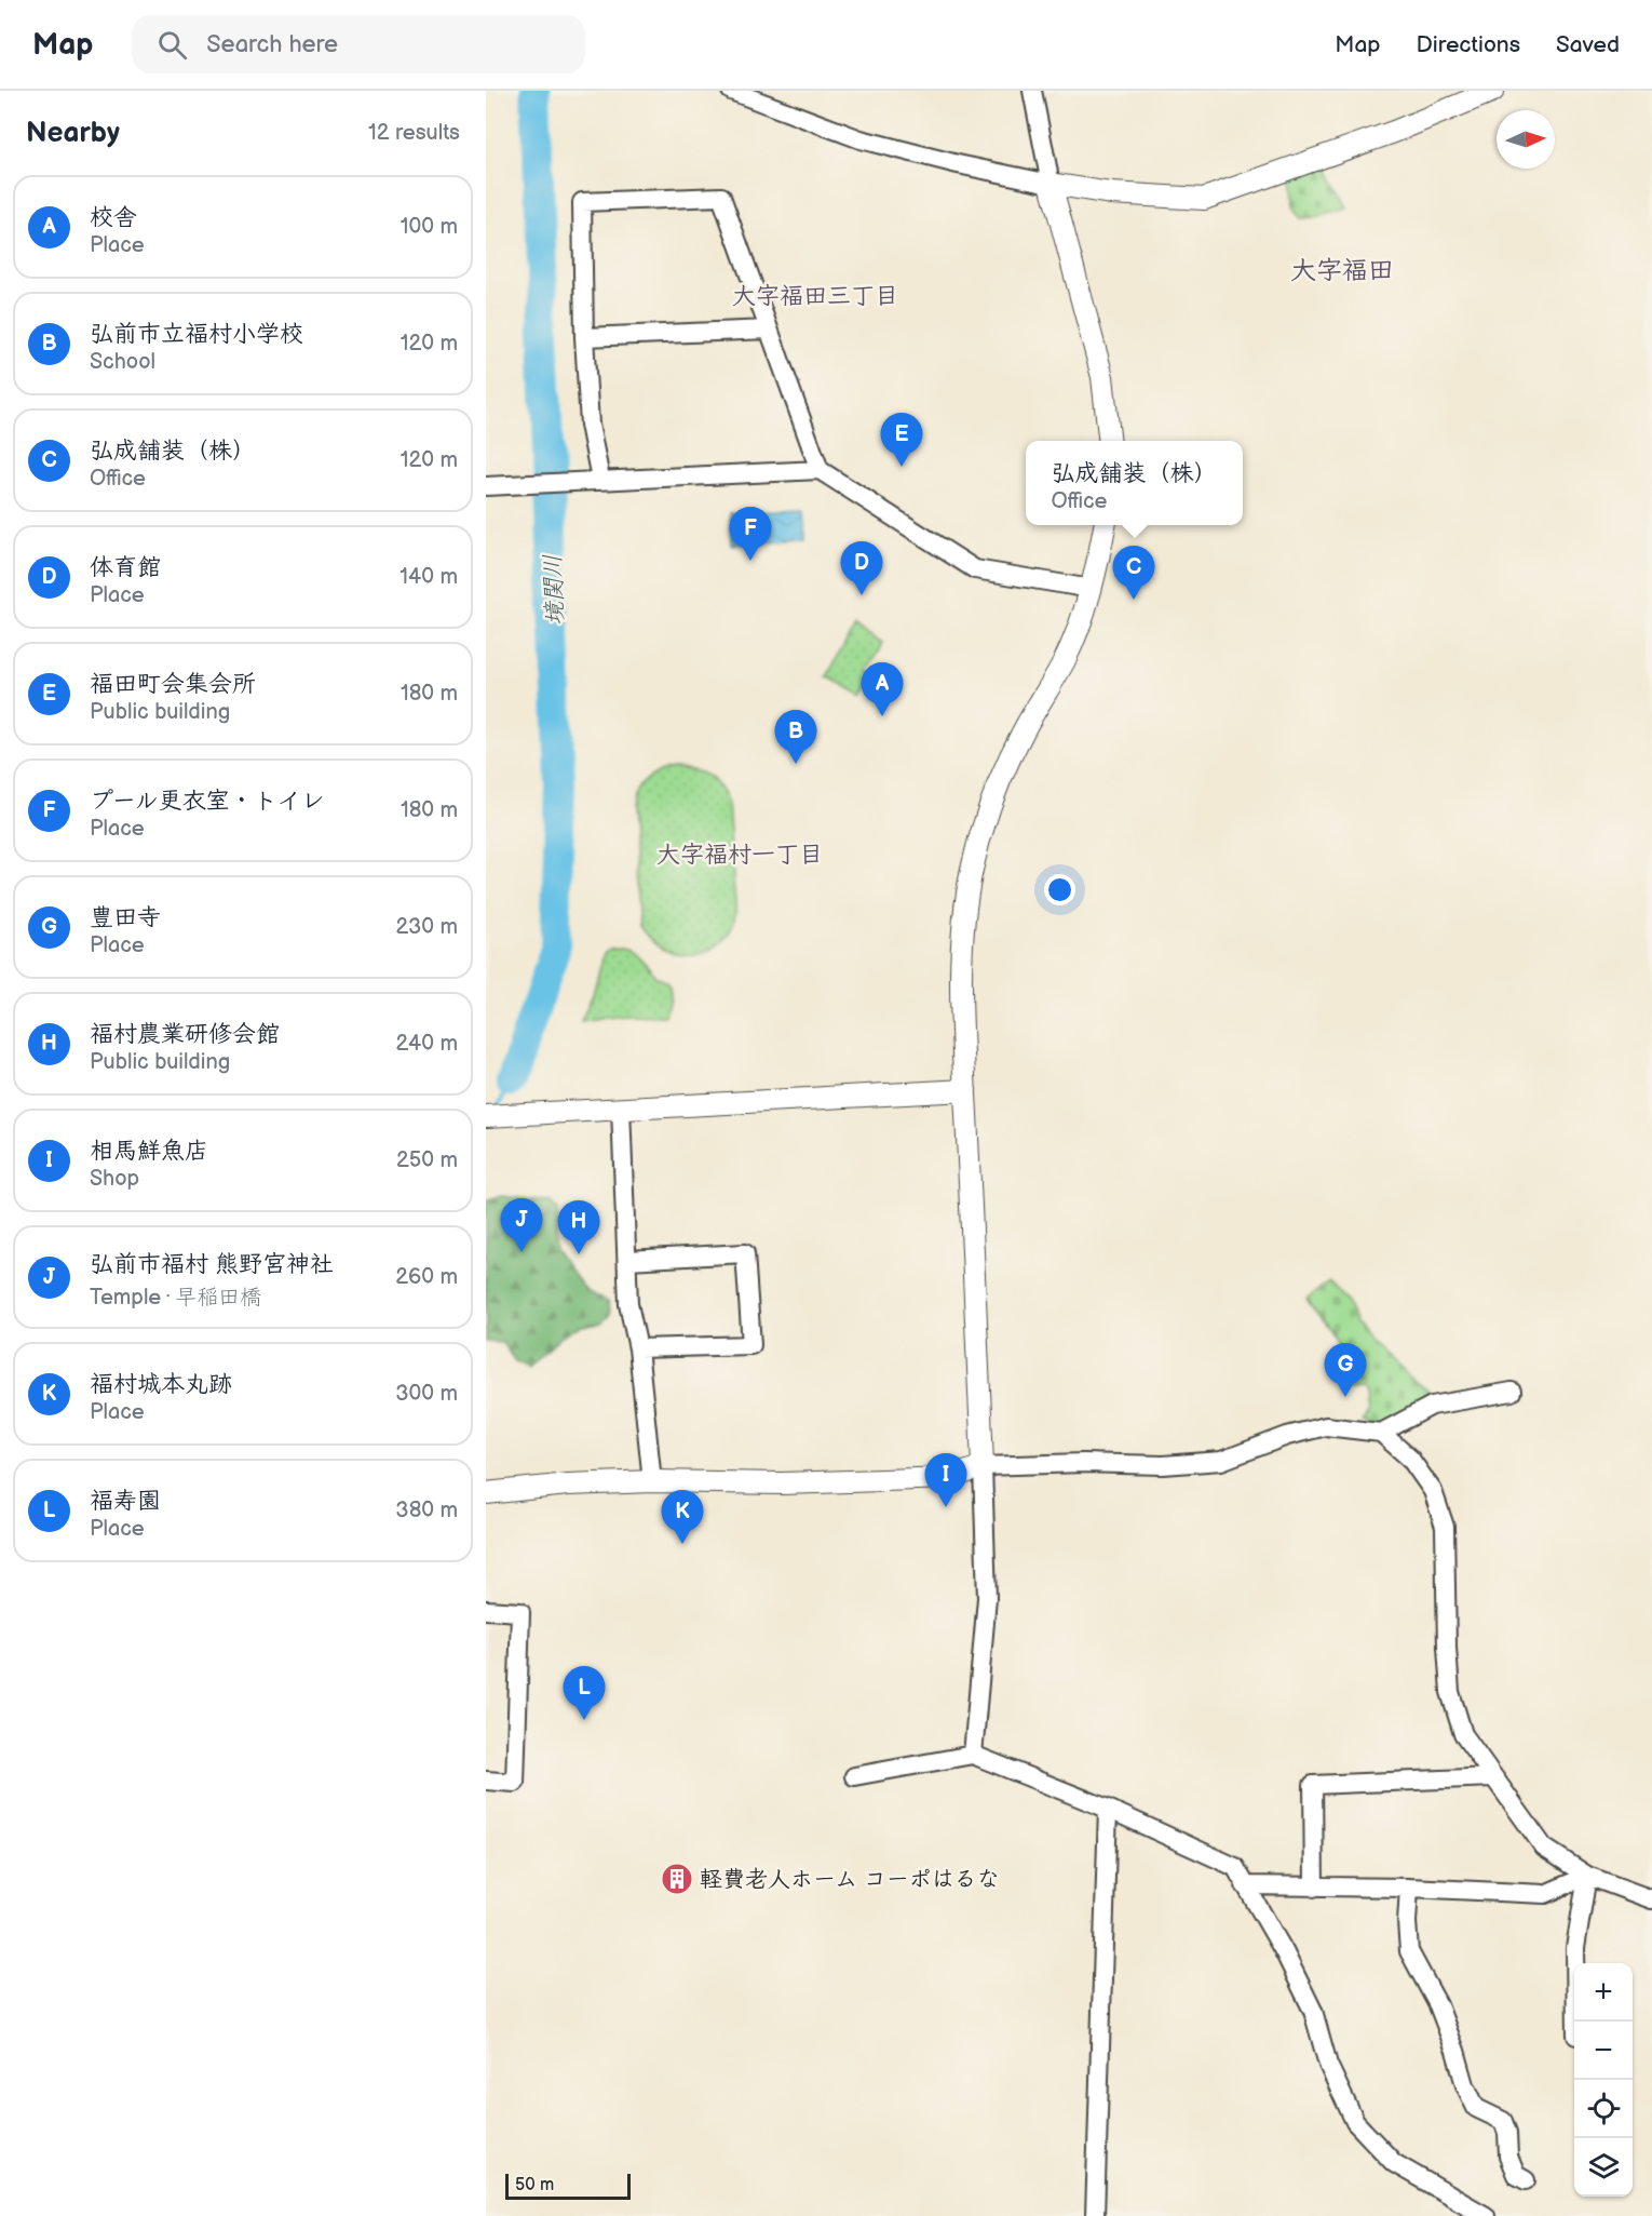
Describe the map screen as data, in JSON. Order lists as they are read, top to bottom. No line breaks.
{"districts":["大字福田","大字福田三丁目","大字福村一丁目"],"water":["境関川"],"places":{"building":["軽費老人ホーム コーポはるな"]},"scale_bar":"50 m","north":"right","page":{"header":"Map","search":"Search here","nav":["Map","Directions","Saved"],"heading":["Nearby","12 results"],"list":[{"mark":"A","name":"校舎","note":"Place","value":"100 m"},{"mark":"B","name":"弘前市立福村小学校","note":"School","value":"120 m"},{"mark":"C","name":"弘成舗装（株）","note":"Office","value":"120 m"},{"mark":"D","name":"体育館","note":"Place","value":"140 m"},{"mark":"E","name":"福田町会集会所","note":"Public building","value":"180 m"},{"mark":"F","name":"プール更衣室・トイレ","note":"Place","value":"180 m"},{"mark":"G","name":"豊田寺","note":"Place","value":"230 m"},{"mark":"H","name":"福村農業研修会館","note":"Public building","value":"240 m"},{"mark":"I","name":"相馬鮮魚店","note":"Shop","value":"250 m"},{"mark":"J","name":"弘前市福村 熊野宮神社","note":"Temple · 早稲田橋","value":"260 m"},{"mark":"K","name":"福村城本丸跡","note":"Place","value":"300 m"},{"mark":"L","name":"福寿園","note":"Place","value":"380 m"}],"pins":["E","F","D","C","A","B","J","H","G","I","K","L"],"popup":["弘成舗装（株）","Office"],"map_buttons":["+","−"],"scale":"50 m"}}
